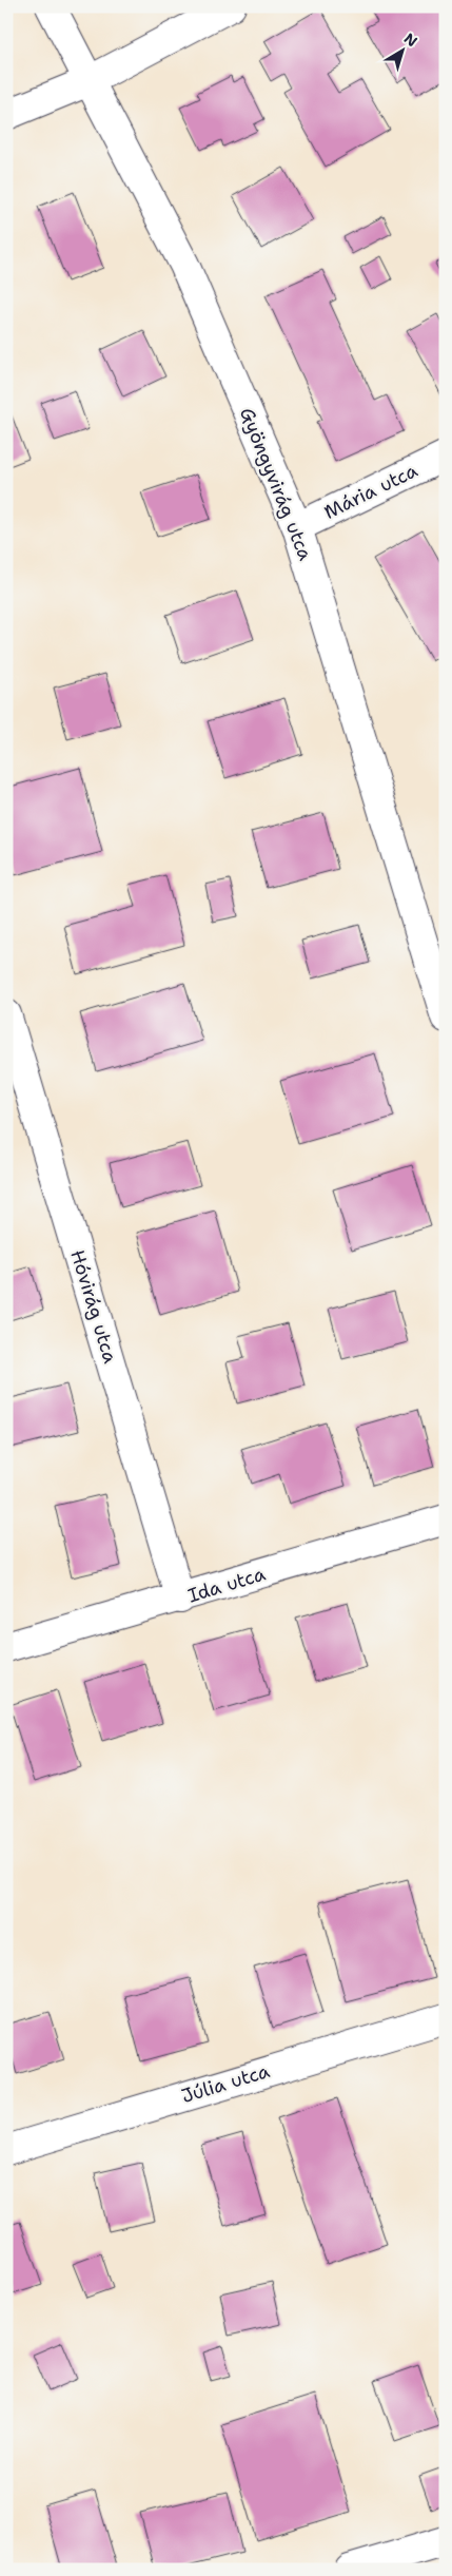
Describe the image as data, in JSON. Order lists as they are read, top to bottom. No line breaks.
{"streets":{"street":["Gyöngyvirág utca","Mária utca","Hóvirág utca","Ida utca","Júlia utca"]},"crossings":[["Gyöngyvirág utca","Mária utca"],["Hóvirág utca","Ida utca"]],"north":"top right"}
